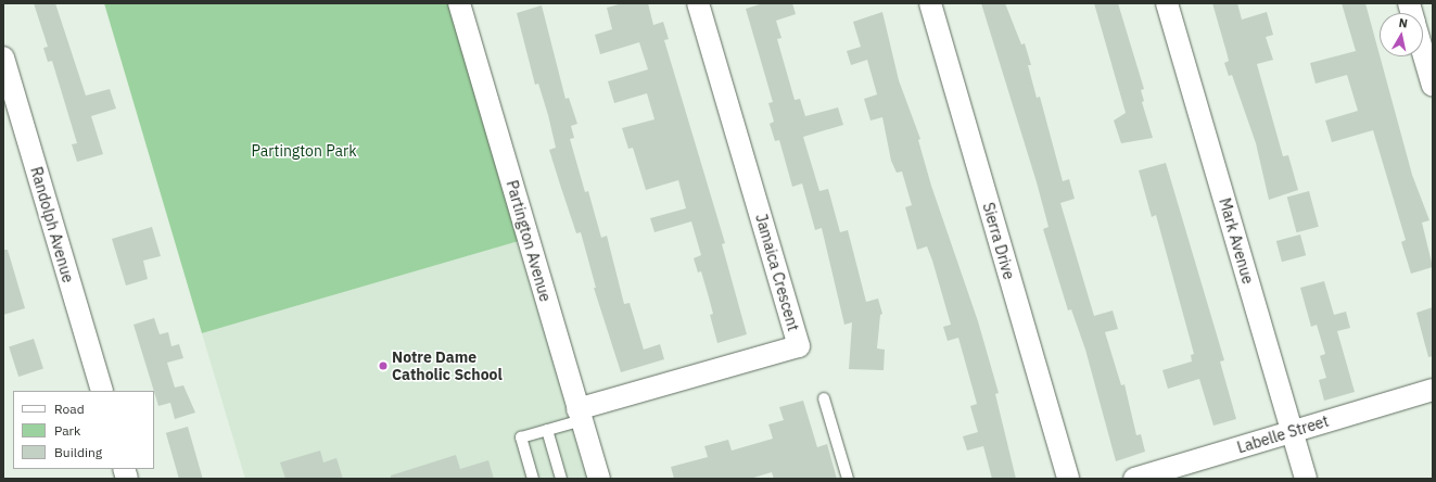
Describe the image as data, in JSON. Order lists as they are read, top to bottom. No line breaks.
{"streets":{"street":["Randolph Avenue","Partington Avenue","Sierra Drive","Mark Avenue","Jamaica Crescent","Labelle Street"]},"crossings":[["Partington Avenue","Jamaica Crescent"],["Mark Avenue","Labelle Street"]],"parks":["Partington Park"],"places":["Notre Dame Catholic School"],"legend":["Road","Park","Building"],"north":"top"}
